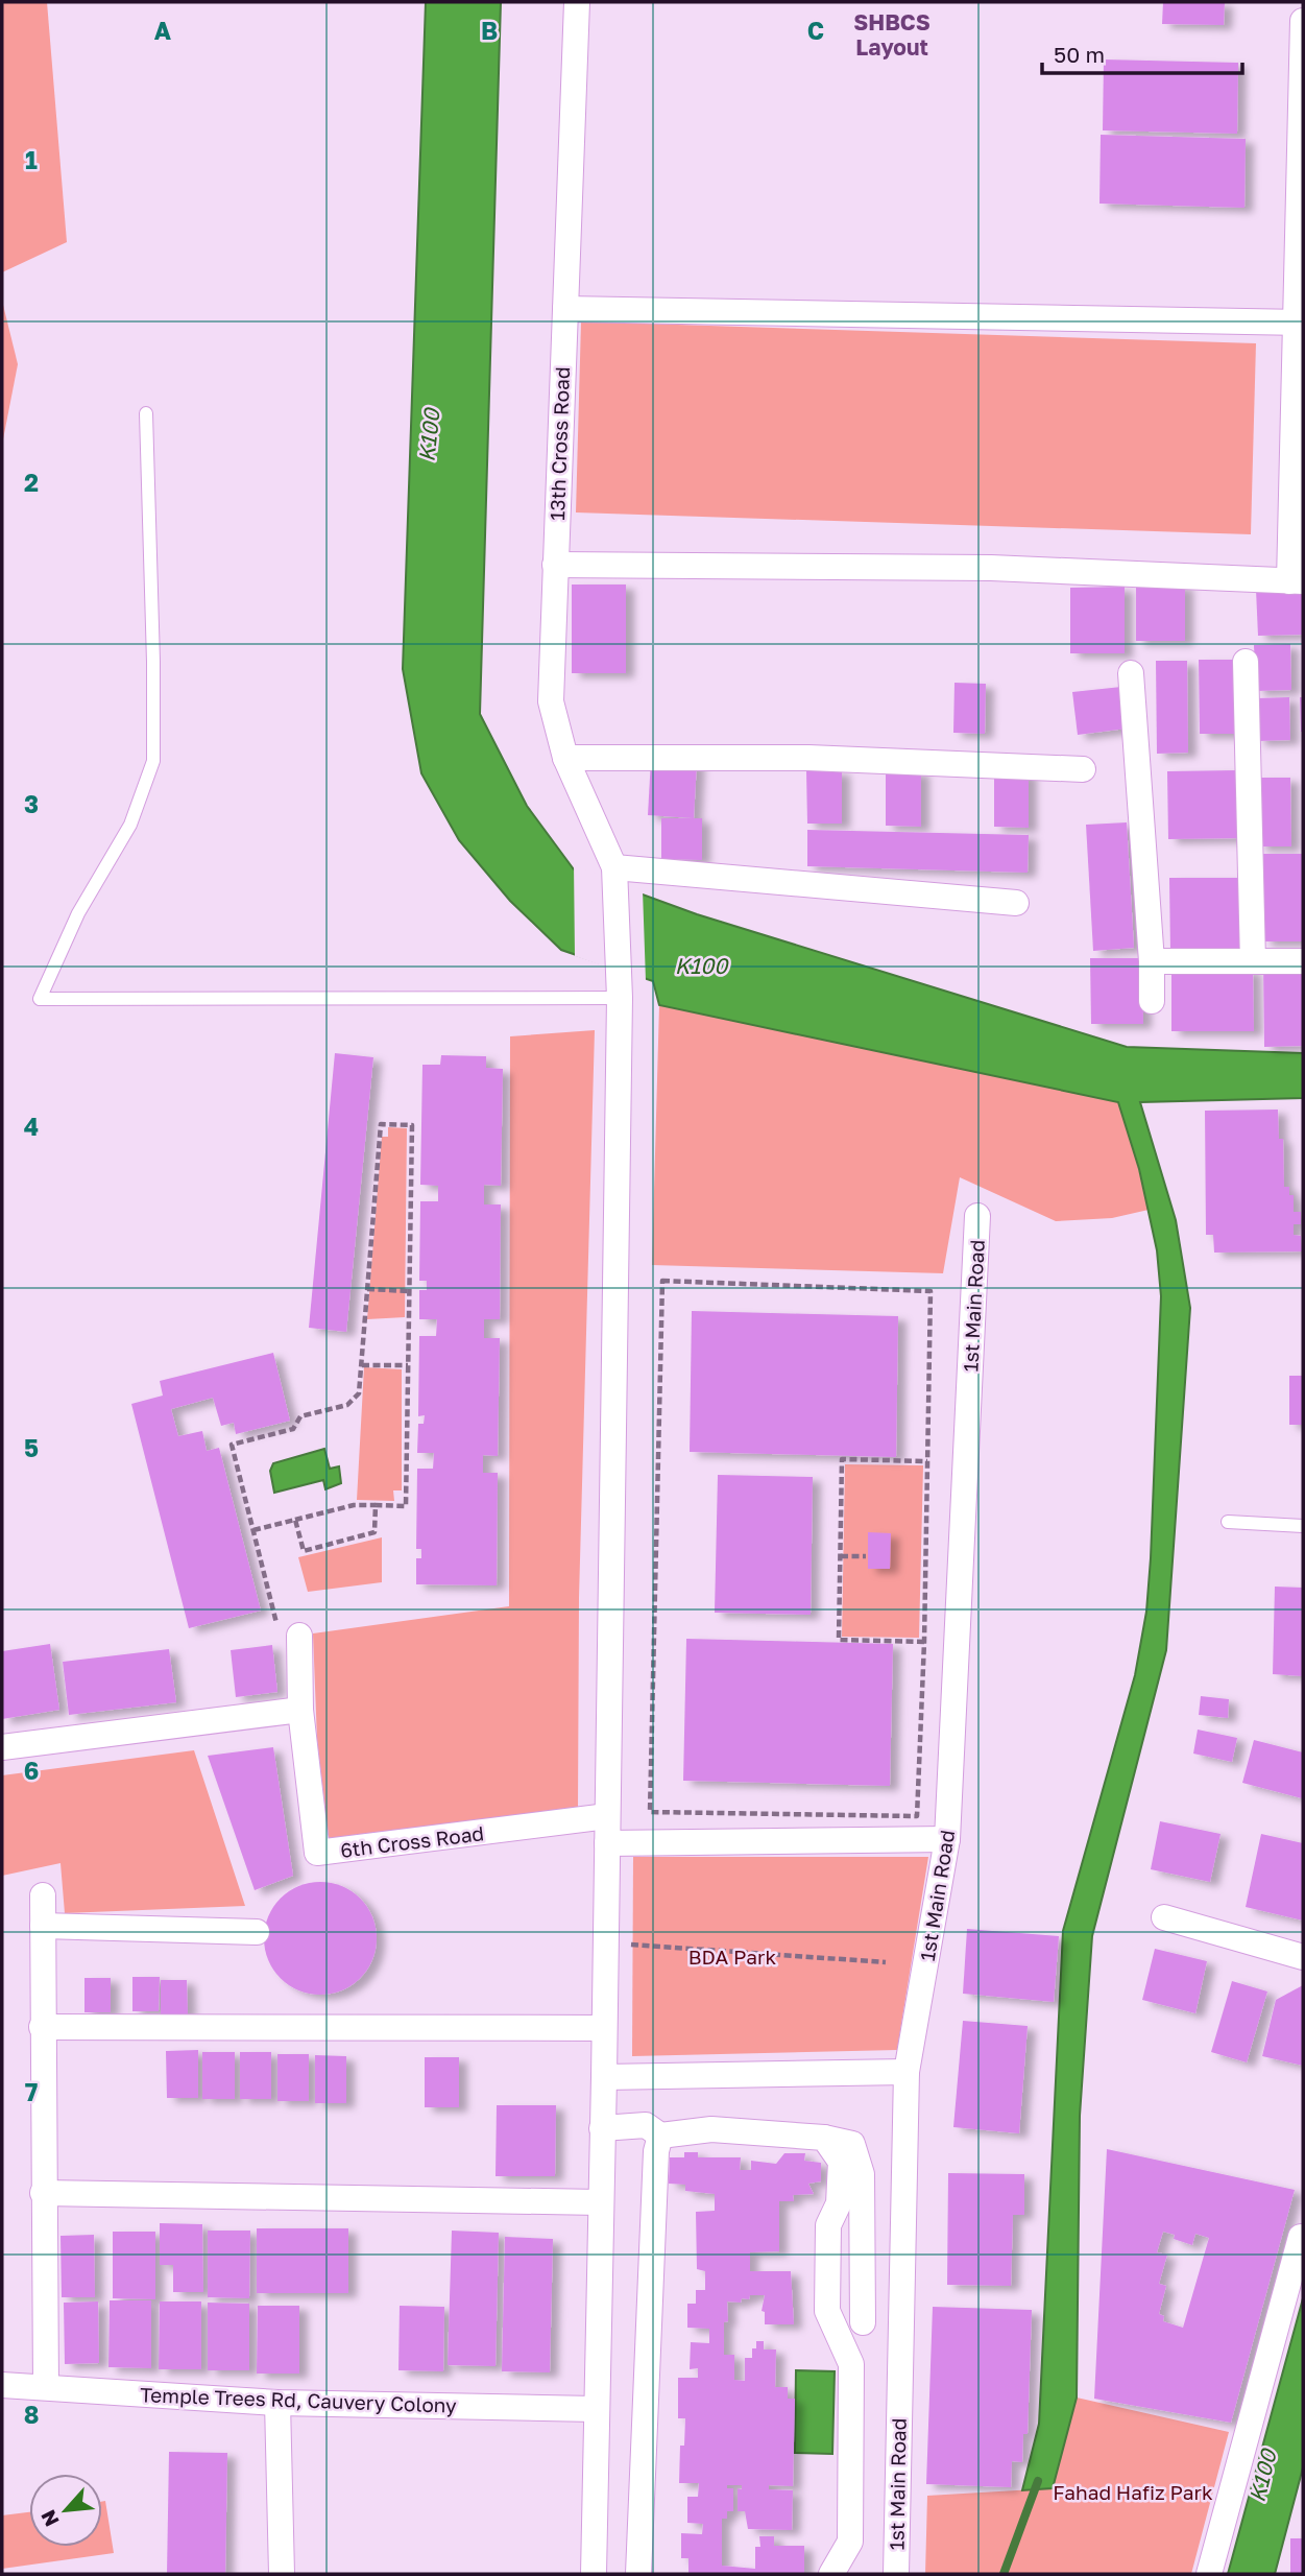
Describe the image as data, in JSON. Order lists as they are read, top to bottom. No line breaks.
{"streets":{"street":["13th Cross Road","1st Main Road","6th Cross Road","Temple Trees Rd, Cauvery Colony"]},"districts":["SHBCS Layout"],"water":["K100"],"parks":["BDA Park","Fahad Hafiz Park"],"scale_bar":"50 m","north":"bottom left","grid":{"columns":["A","B","C"],"rows":["1","2","3","4","5","6","7","8"]}}
